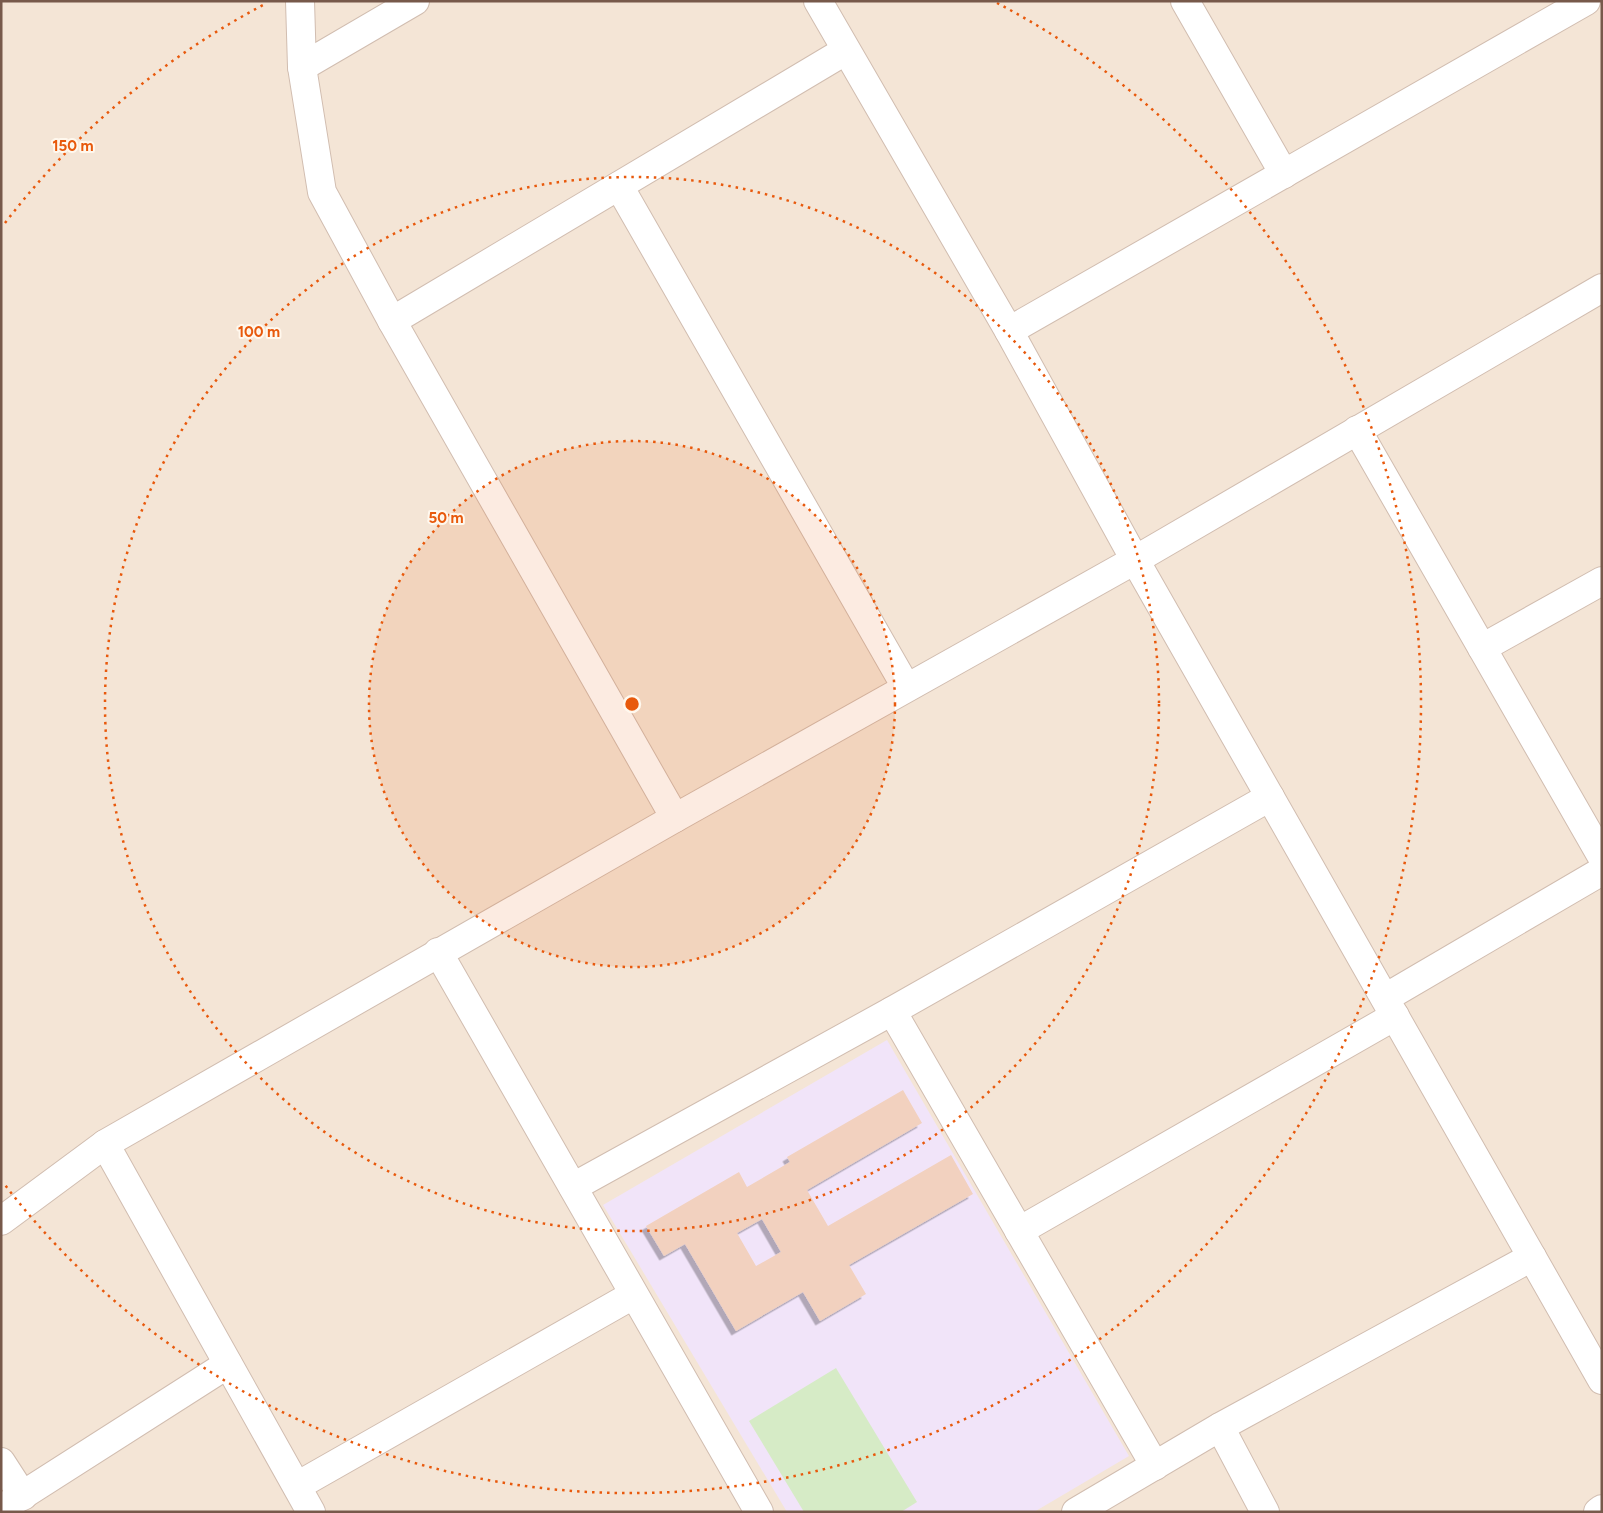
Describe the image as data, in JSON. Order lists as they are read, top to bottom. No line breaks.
{"rings":["150 m","100 m","50 m"]}
